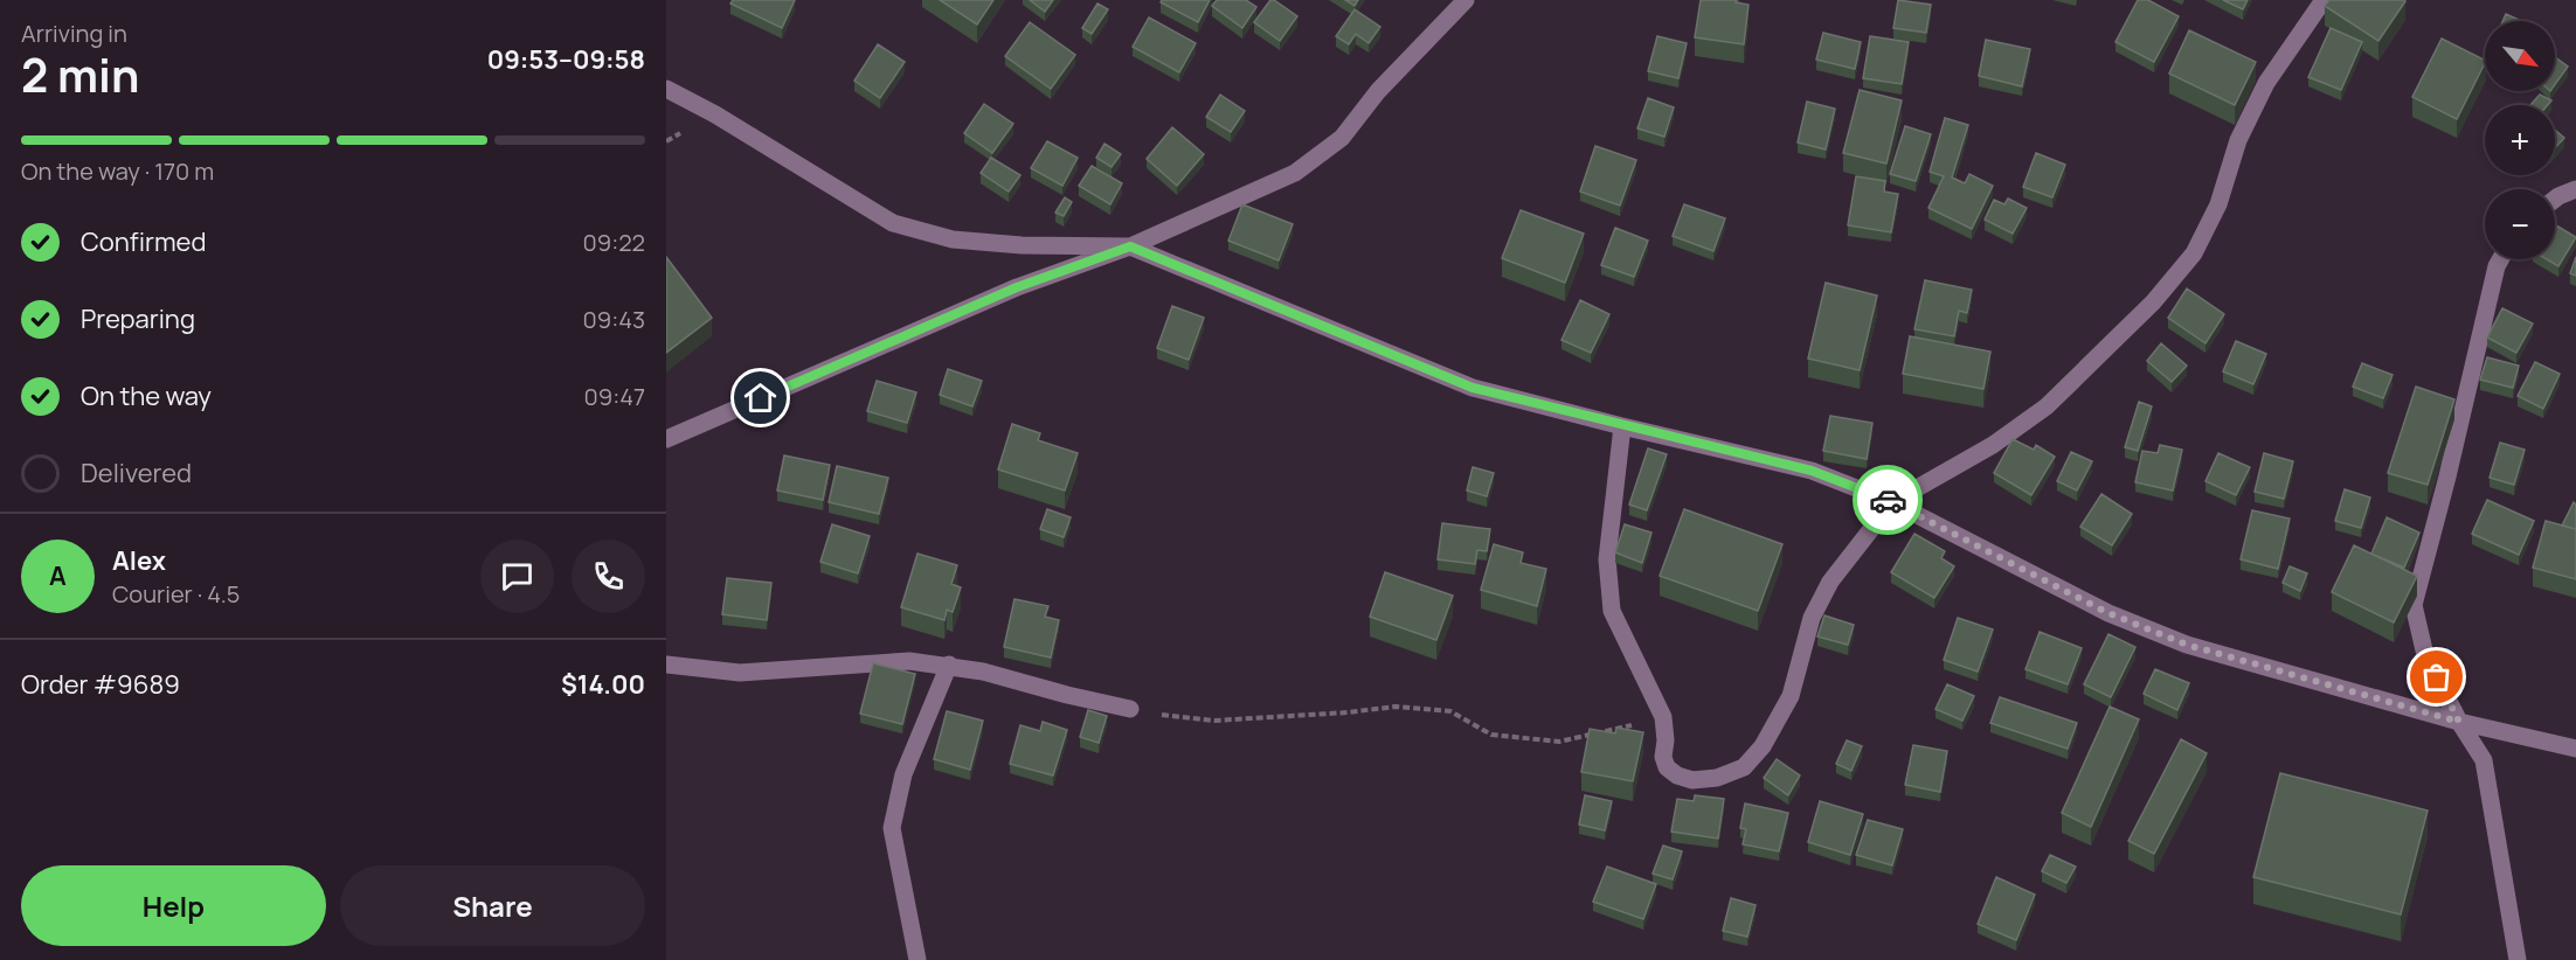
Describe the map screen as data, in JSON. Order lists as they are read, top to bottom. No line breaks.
{"north":"bottom right","page":{"heading":["2 min","Arriving in","09:53–09:58"],"panel":["Alex","Courier · 4.5","Order #9689","$14.00"],"map_buttons":["+","−"],"bar":"On the way · 170 m","list":[["Confirmed","09:22"],["Preparing","09:43"],["On the way","09:47"],"Delivered"],"round":"A","buttons":["Help","Share"]}}
